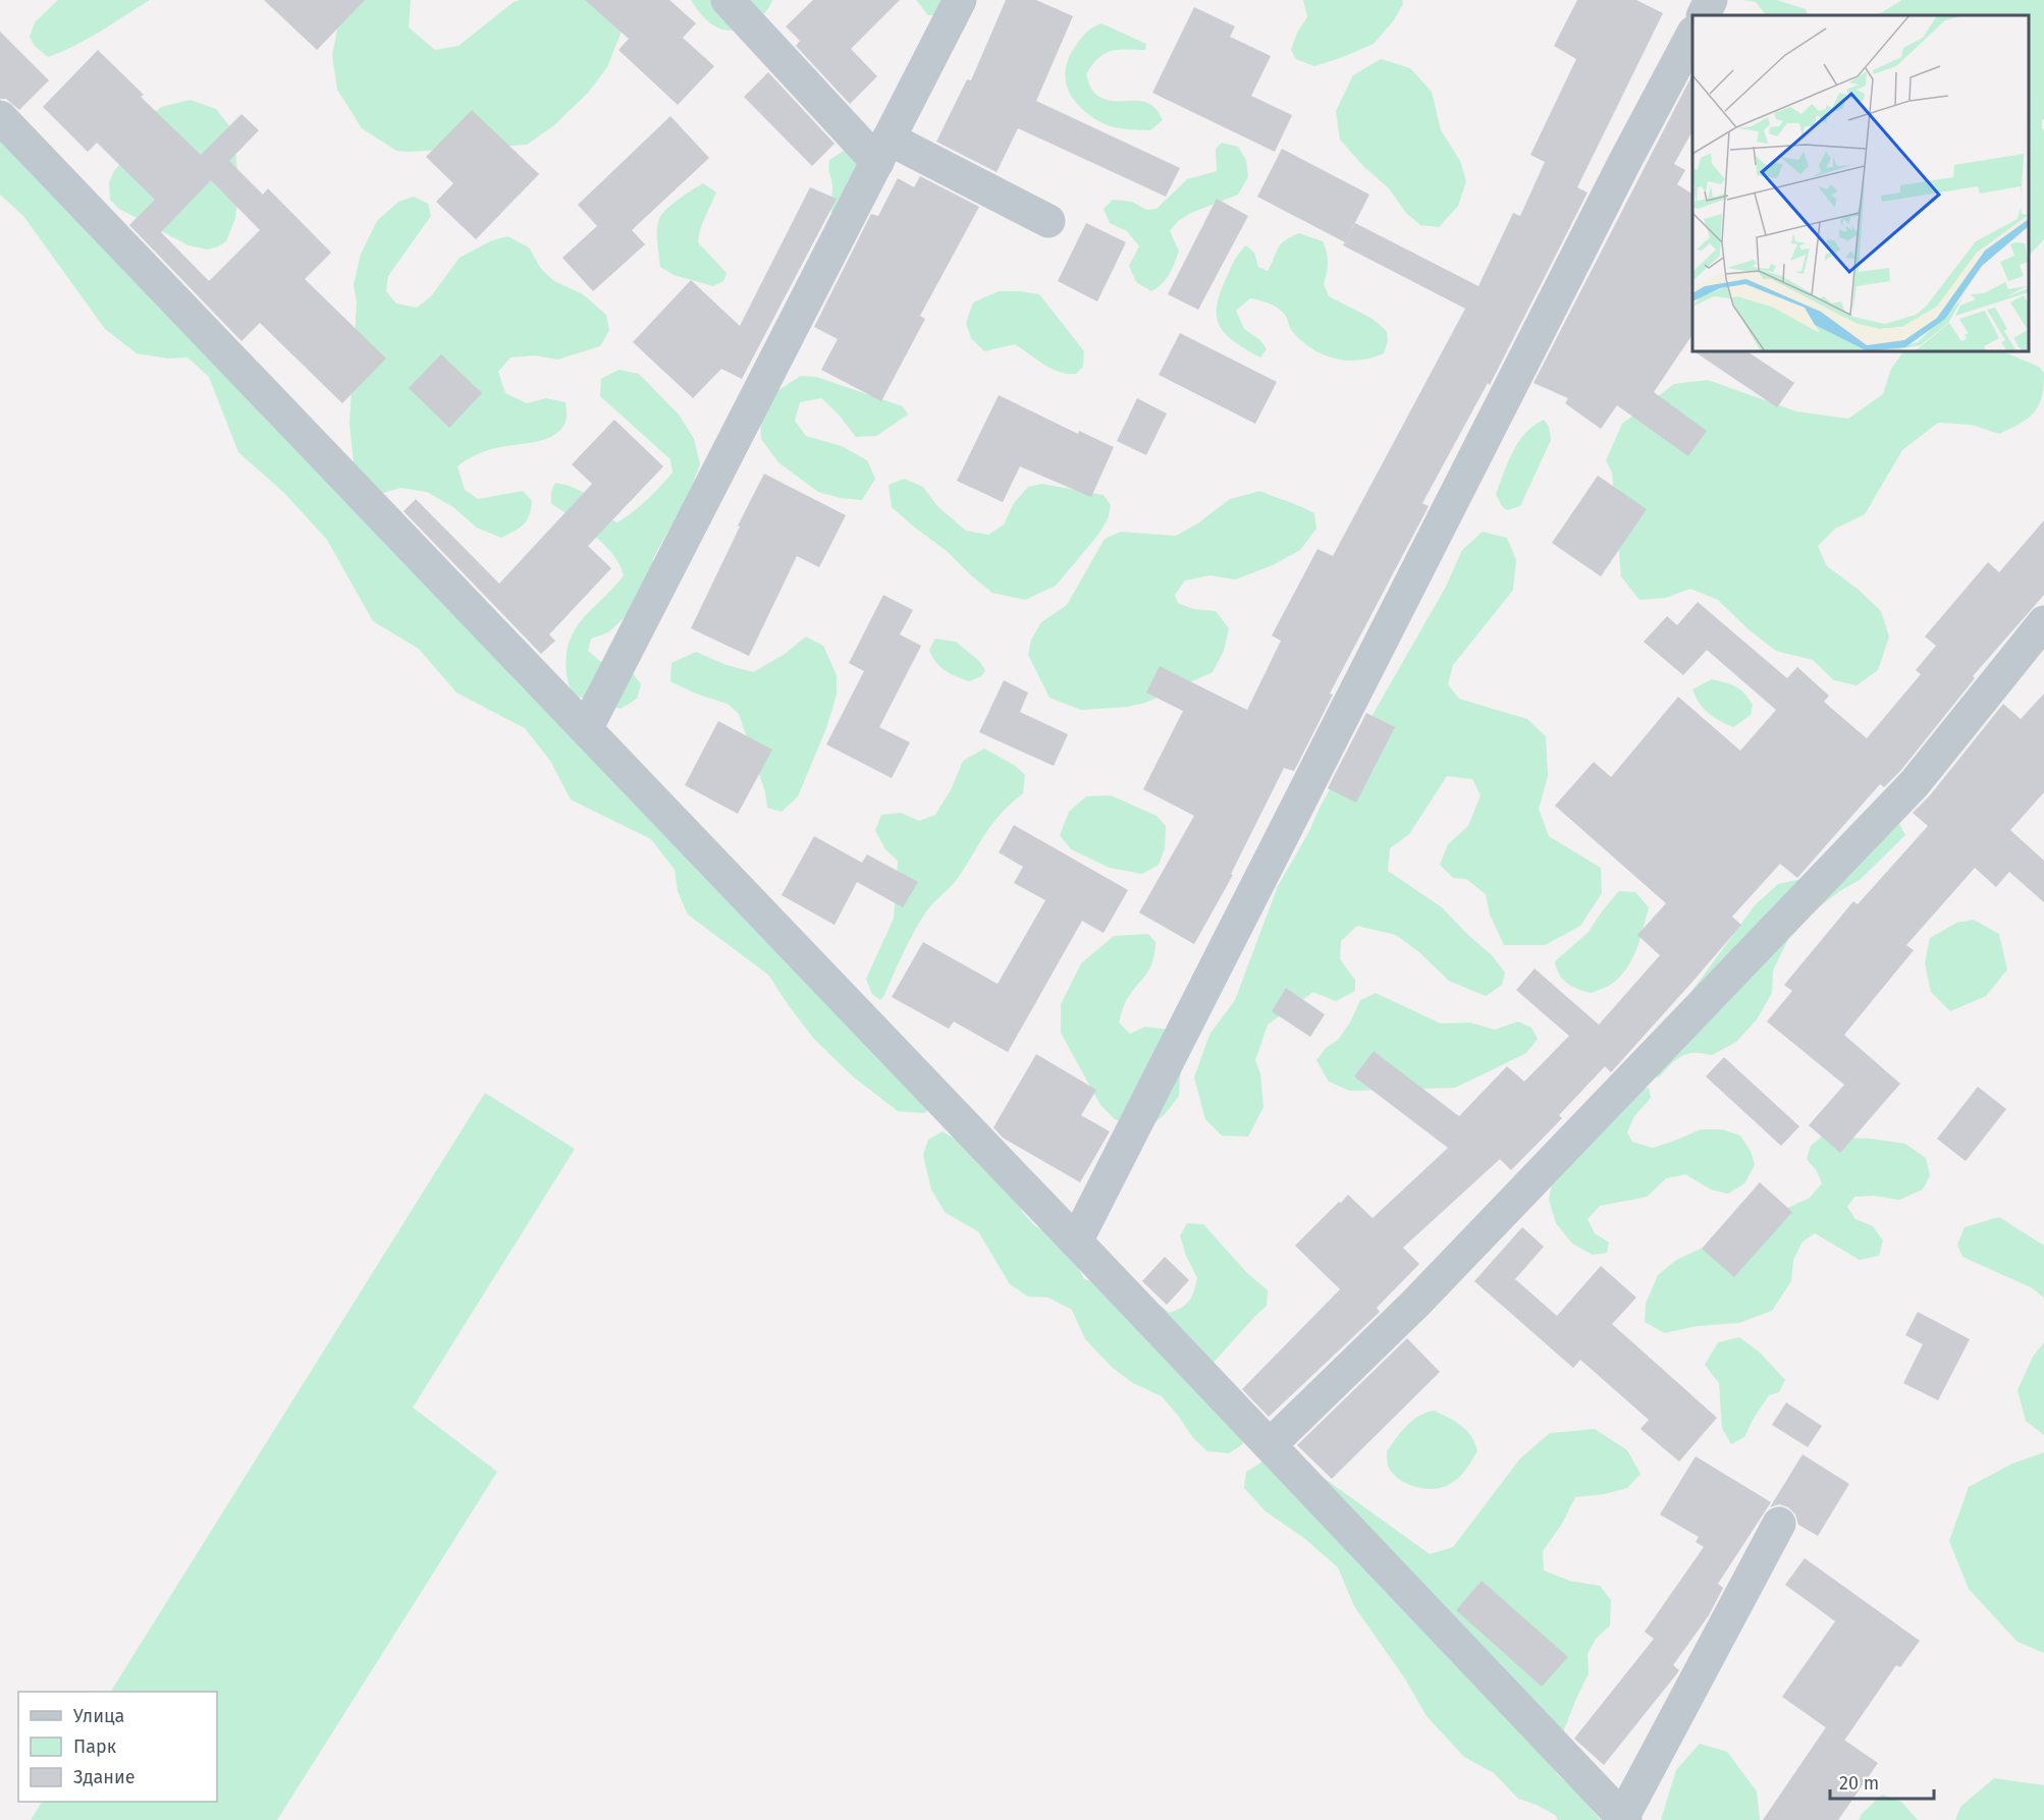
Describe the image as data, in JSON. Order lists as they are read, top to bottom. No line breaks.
{"legend":["Улица","Парк","Здание"],"scale_bar":"20 m"}
